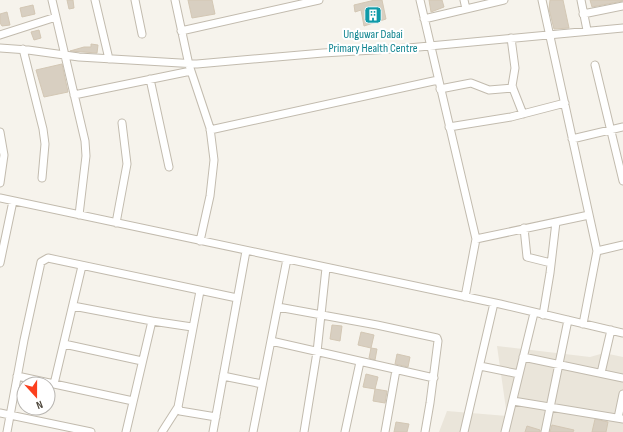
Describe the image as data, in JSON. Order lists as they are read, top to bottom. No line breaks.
{"places":{"building":["Unguwar Dabai Primary Health Centre"]},"north":"bottom"}
